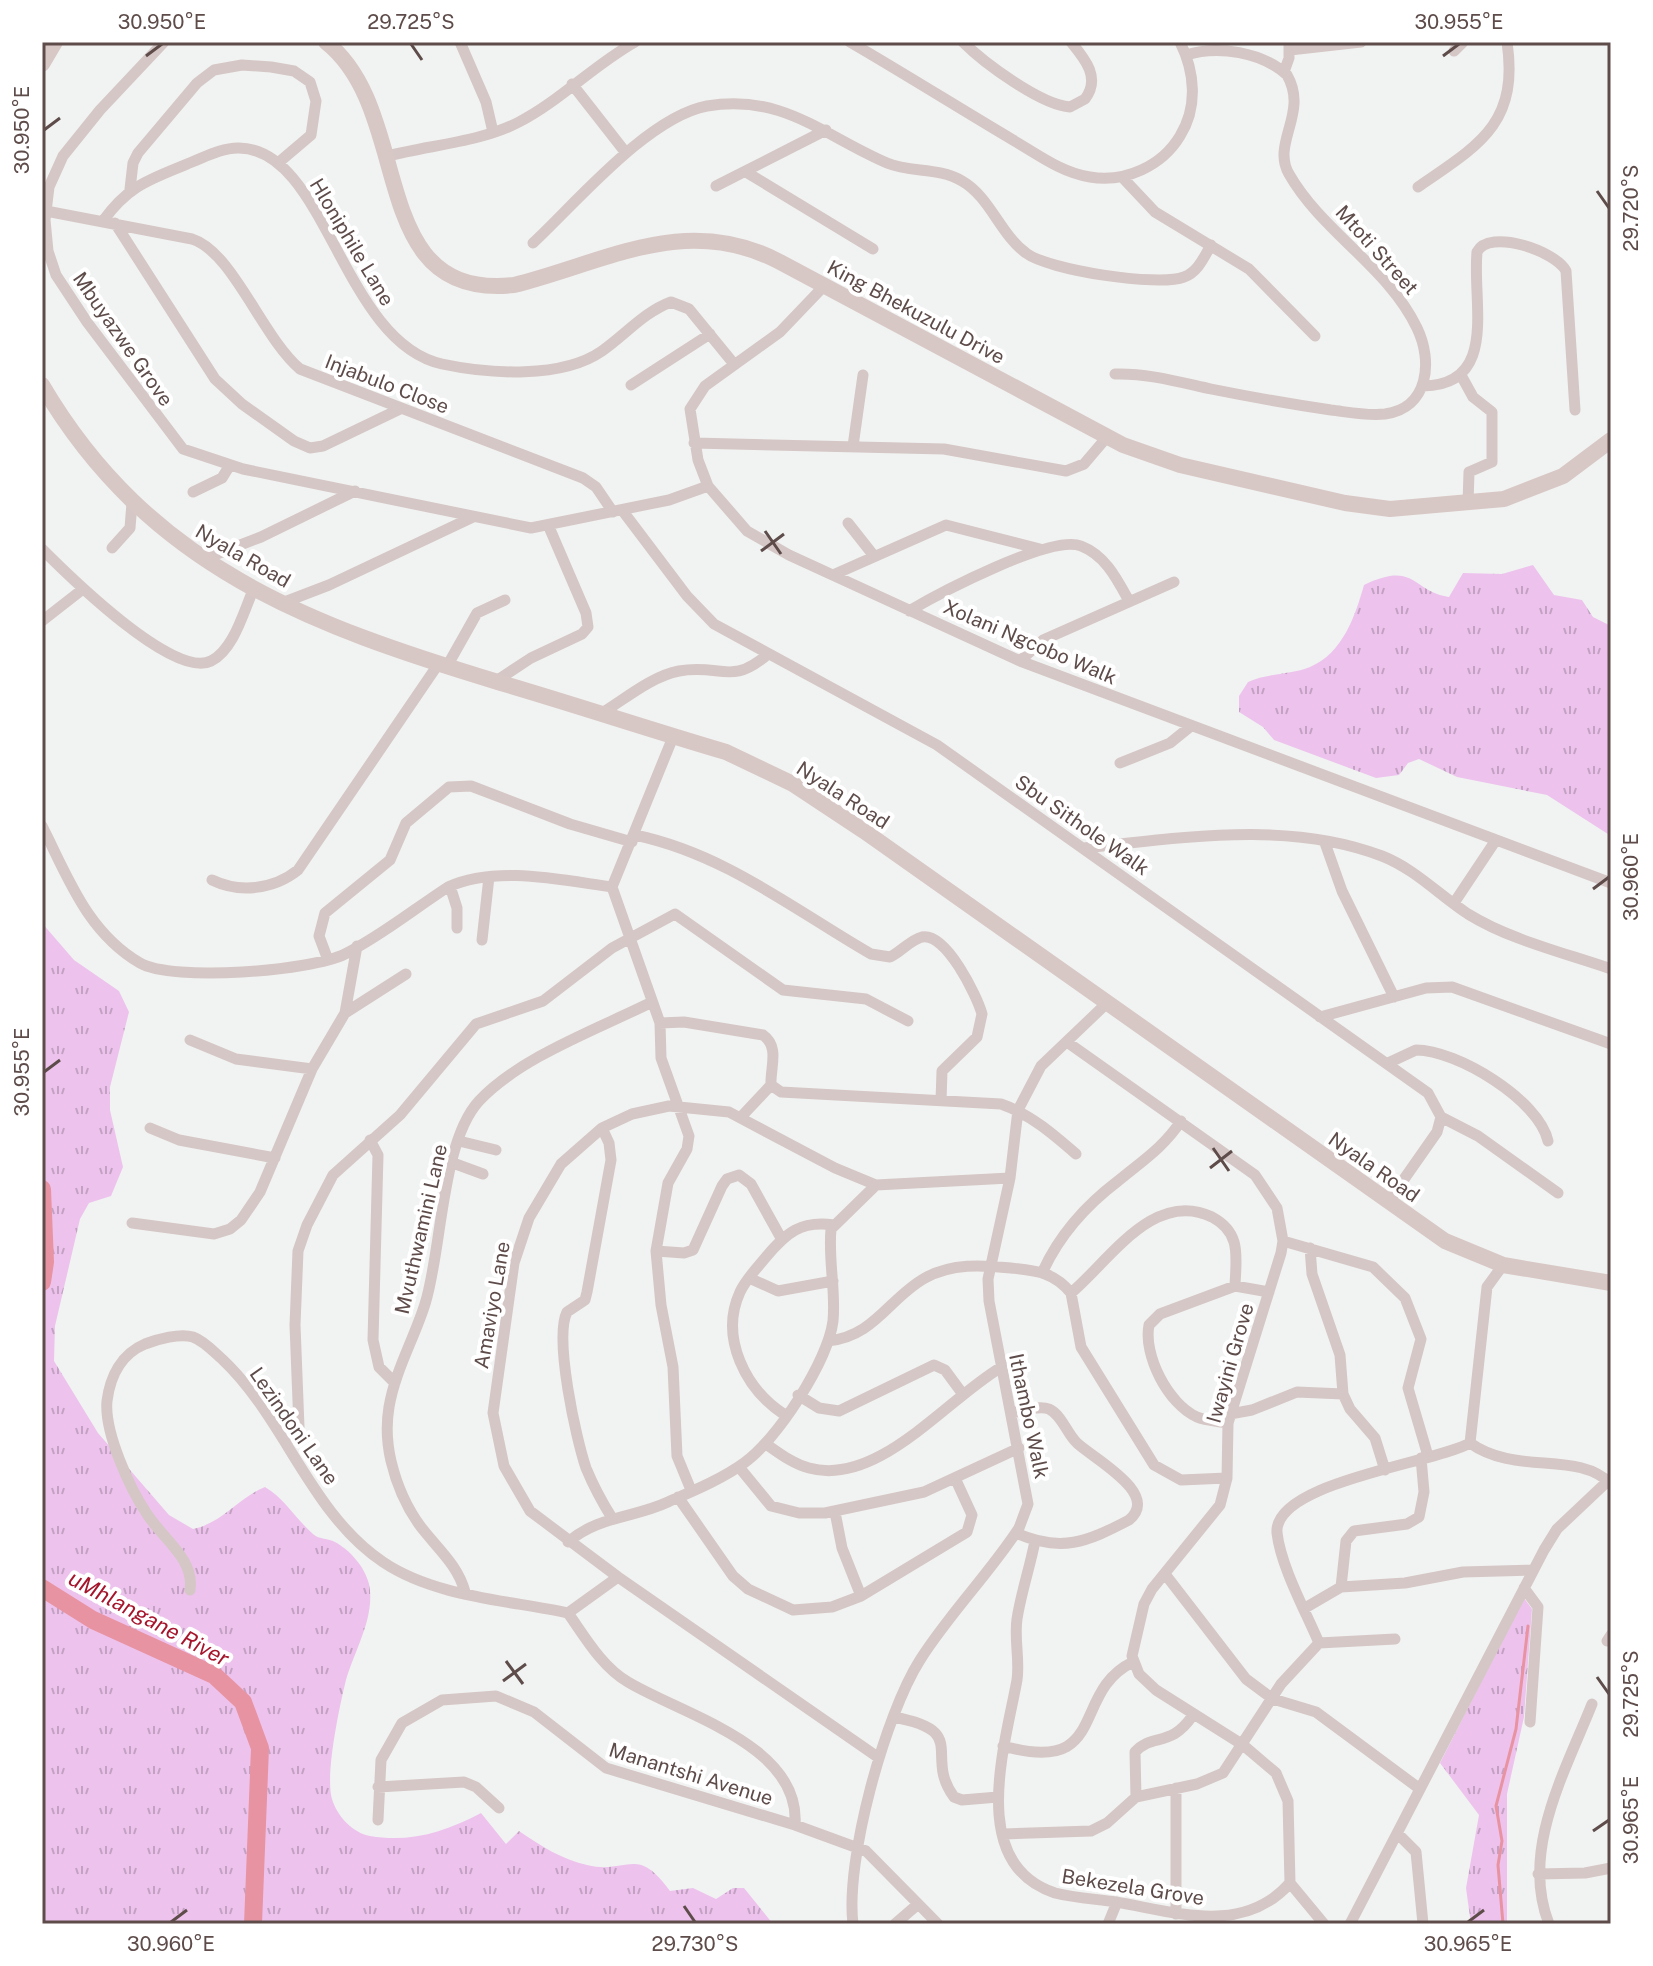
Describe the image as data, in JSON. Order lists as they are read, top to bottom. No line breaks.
{"streets":{"street":["Hloniphile Lane","Mtoti Street","King Bhekuzulu Drive","Mbuyazwe Grove","Injabulo Close","Nyala Road","Xolani Ngcobo Walk","Sbu Sithole Walk","Mvuthwamini Lane","Amaviyo Lane","Iwayini Grove","Ithambo Walk","Lezindoni Lane","Manantshi Avenue","Bekezela Grove"]},"crossings":[["Hloniphile Lane","Xolani Ngcobo Walk"],["King Bhekuzulu Drive","Xolani Ngcobo Walk"],["Mbuyazwe Grove","Injabulo Close"],["Mbuyazwe Grove","Xolani Ngcobo Walk"],["Mbuyazwe Grove","Sbu Sithole Walk"],["Injabulo Close","Sbu Sithole Walk"],["Nyala Road","Ithambo Walk"],["Mvuthwamini Lane","Lezindoni Lane"],["Amaviyo Lane","Ithambo Walk"],["Iwayini Grove","Ithambo Walk"],["Ithambo Walk","Manantshi Avenue"]],"water":["uMhlangane River"],"coordinates":["30.950°E","29.725°S","30.955°E","29.720°S","30.960°E","30.965°E","29.730°S"]}
